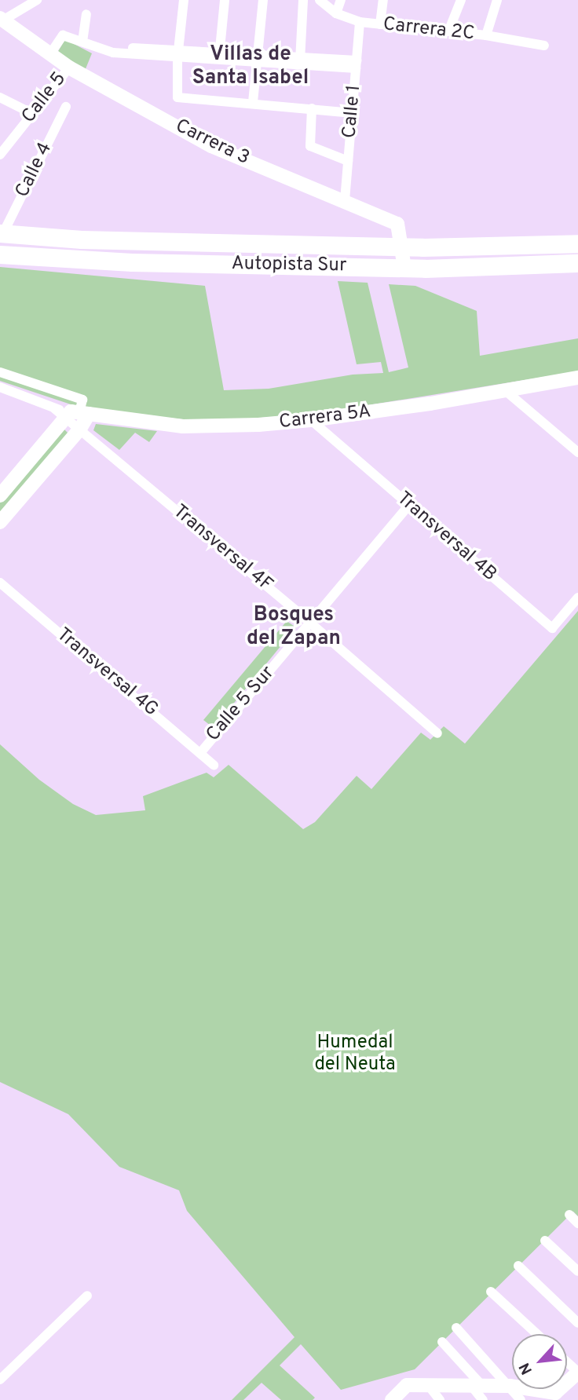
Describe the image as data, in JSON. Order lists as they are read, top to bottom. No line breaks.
{"streets":{"highway":["Autopista Sur"],"main road":["Carrera 3","Carrera 5A"],"street":["Carrera 2C","Calle 5","Calle 1","Calle 4","Transversal 4B","Transversal 4F","Transversal 4G","Calle 5 Sur"]},"crossings":[["Carrera 2C","Calle 1"],["Calle 5","Carrera 3"],["Calle 1","Carrera 3"],["Carrera 3","Autopista Sur"],["Calle 4","Autopista Sur"],["Carrera 5A","Transversal 4B"],["Transversal 4B","Calle 5 Sur"],["Transversal 4F","Calle 5 Sur"],["Transversal 4G","Calle 5 Sur"]],"districts":["Villas de Santa Isabel","Bosques del Zapan"],"parks":["Humedal del Neuta"],"north":"bottom left"}
